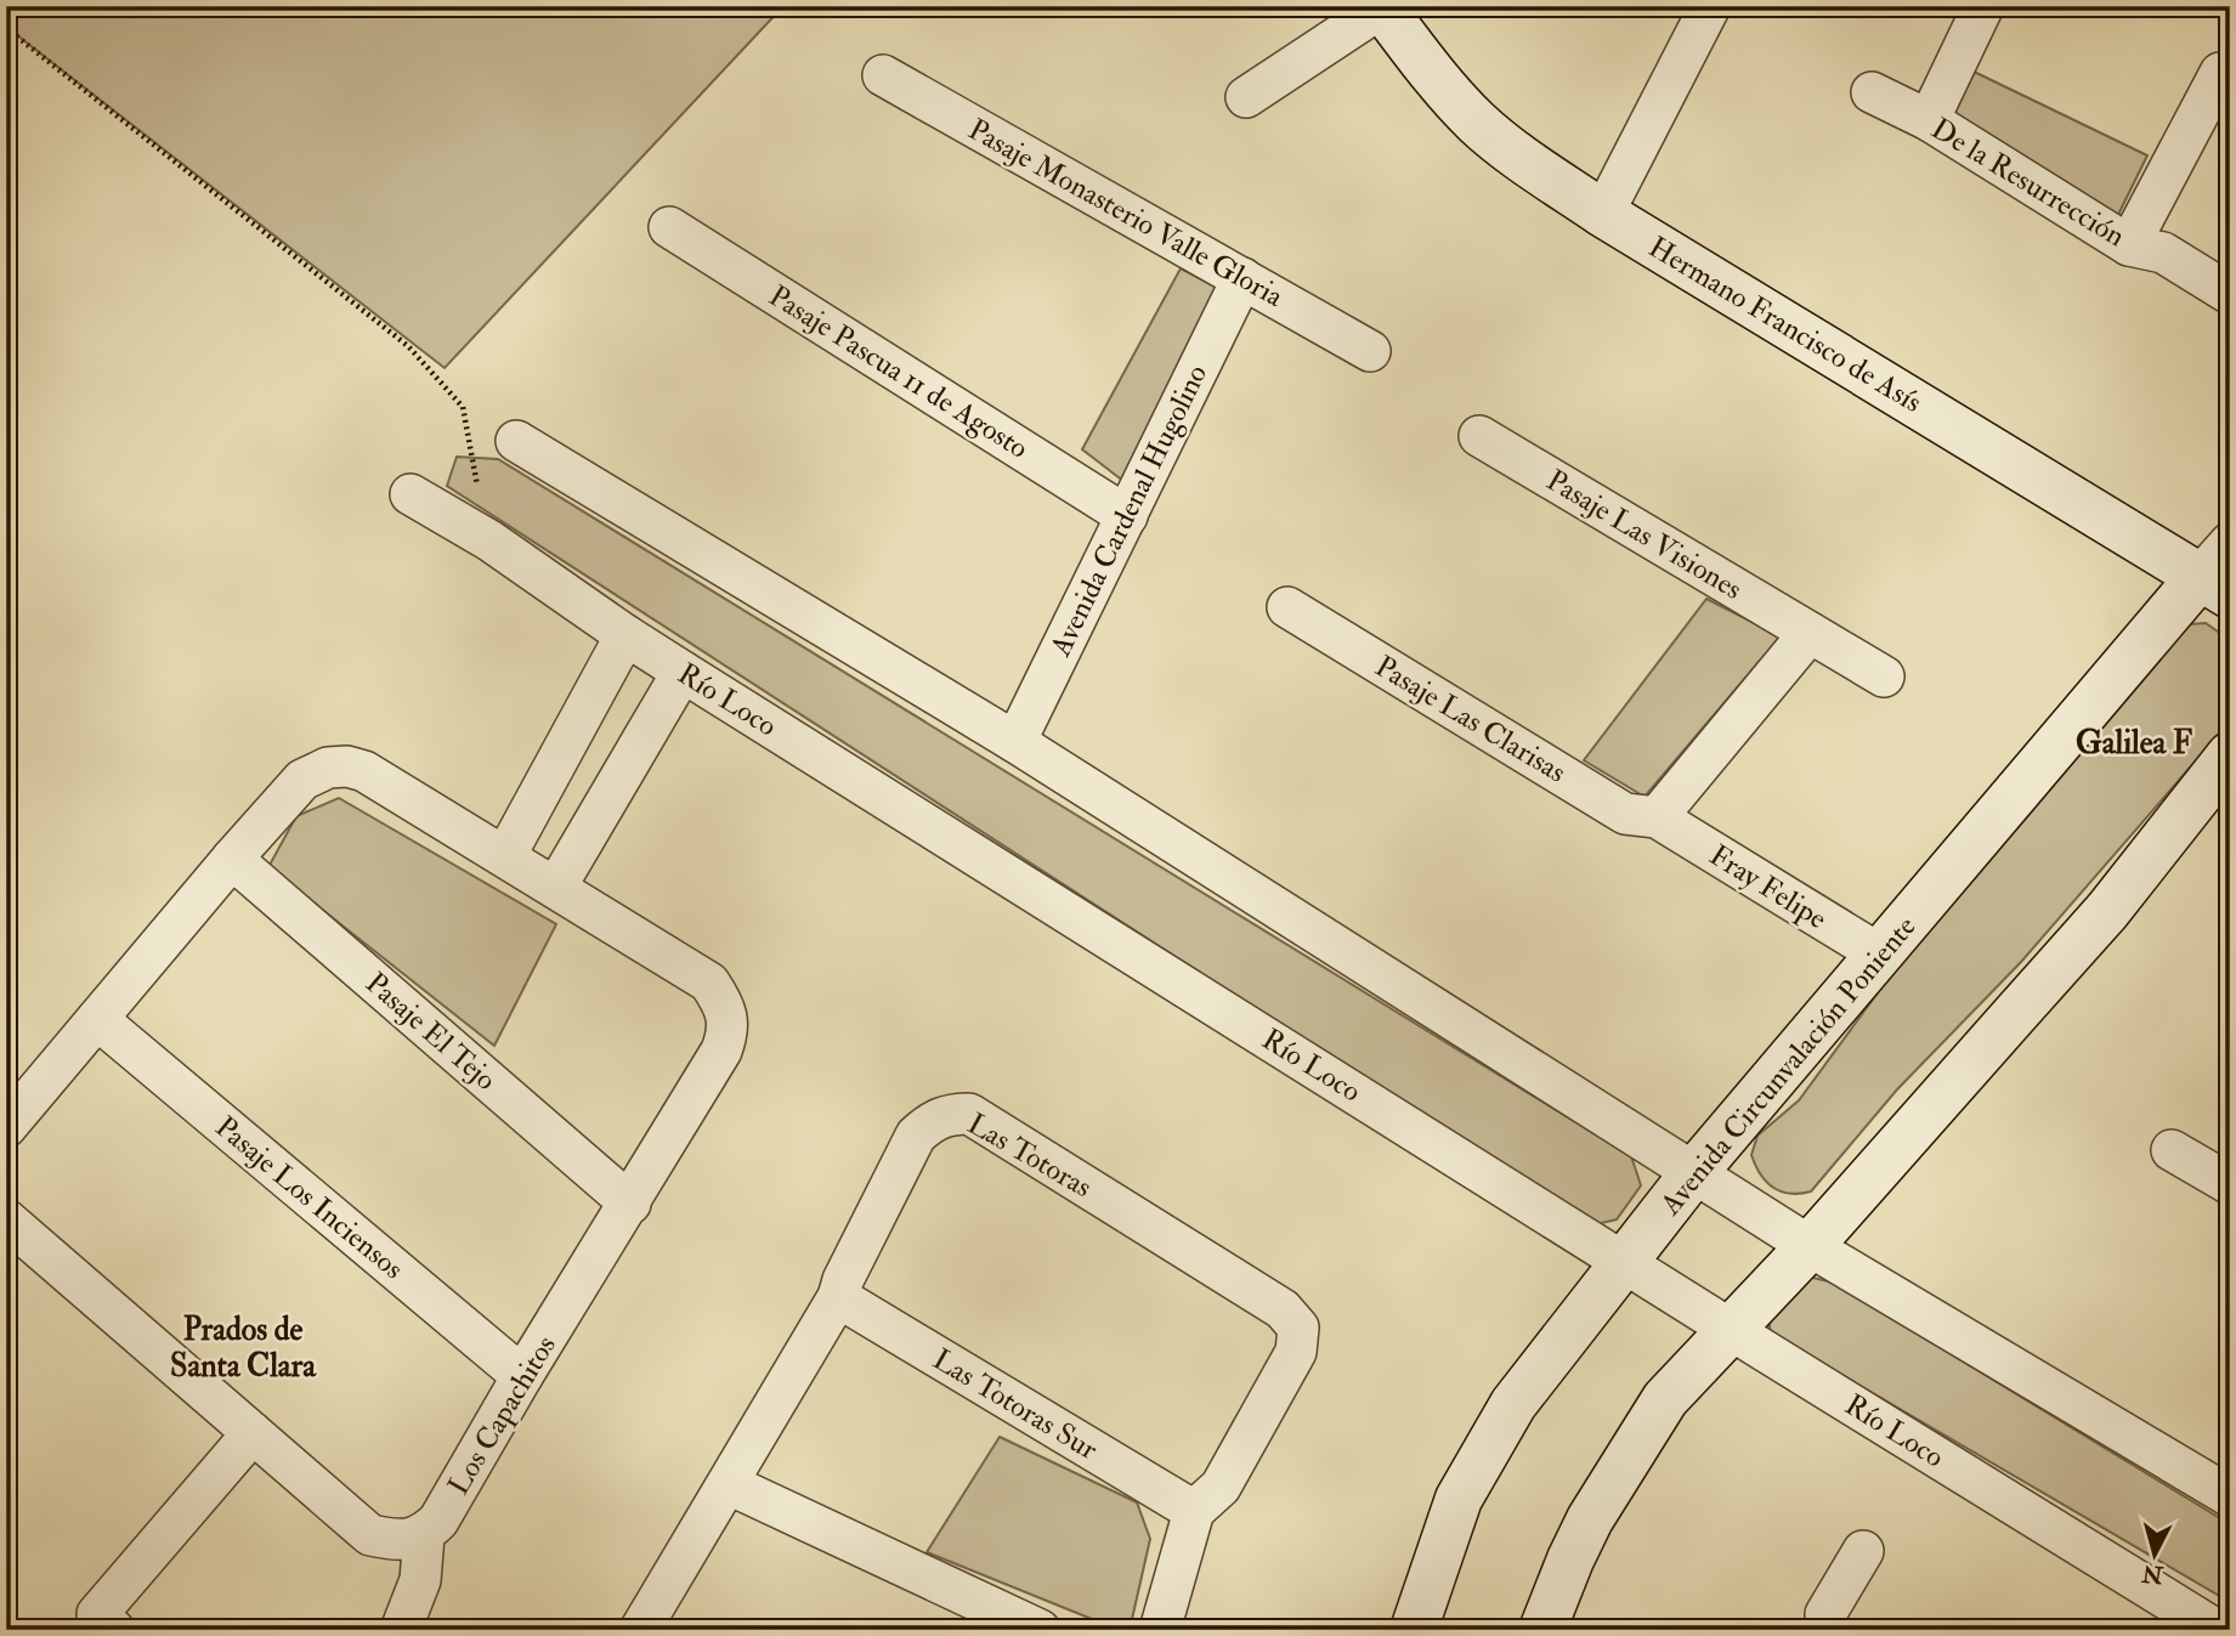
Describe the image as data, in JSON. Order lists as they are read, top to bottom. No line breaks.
{"streets":{"street":["De la Resurrección","Pasaje Monasterio Valle Gloria","Hermano Francisco de Asís","Pasaje Pascua 11 de Agosto","Avenida Cardenal Hugolino","Pasaje Las Visiones","Río Loco","Pasaje Las Clarisas","Fray Felipe","Pasaje El Tejo","Avenida Circunvalación Poniente","Las Totoras","Pasaje Los Inciensos","Las Totoras Sur","Los Capachitos"]},"crossings":[["Pasaje Monasterio Valle Gloria","Avenida Cardenal Hugolino"],["Hermano Francisco de Asís","Avenida Circunvalación Poniente"],["Pasaje Pascua 11 de Agosto","Avenida Cardenal Hugolino"],["Río Loco","Avenida Circunvalación Poniente"],["Pasaje Las Clarisas","Fray Felipe"],["Fray Felipe","Avenida Circunvalación Poniente"],["Pasaje El Tejo","Los Capachitos"],["Las Totoras","Las Totoras Sur"],["Pasaje Los Inciensos","Los Capachitos"]],"districts":["Galilea F","Prados de Santa Clara"],"north":"bottom"}
